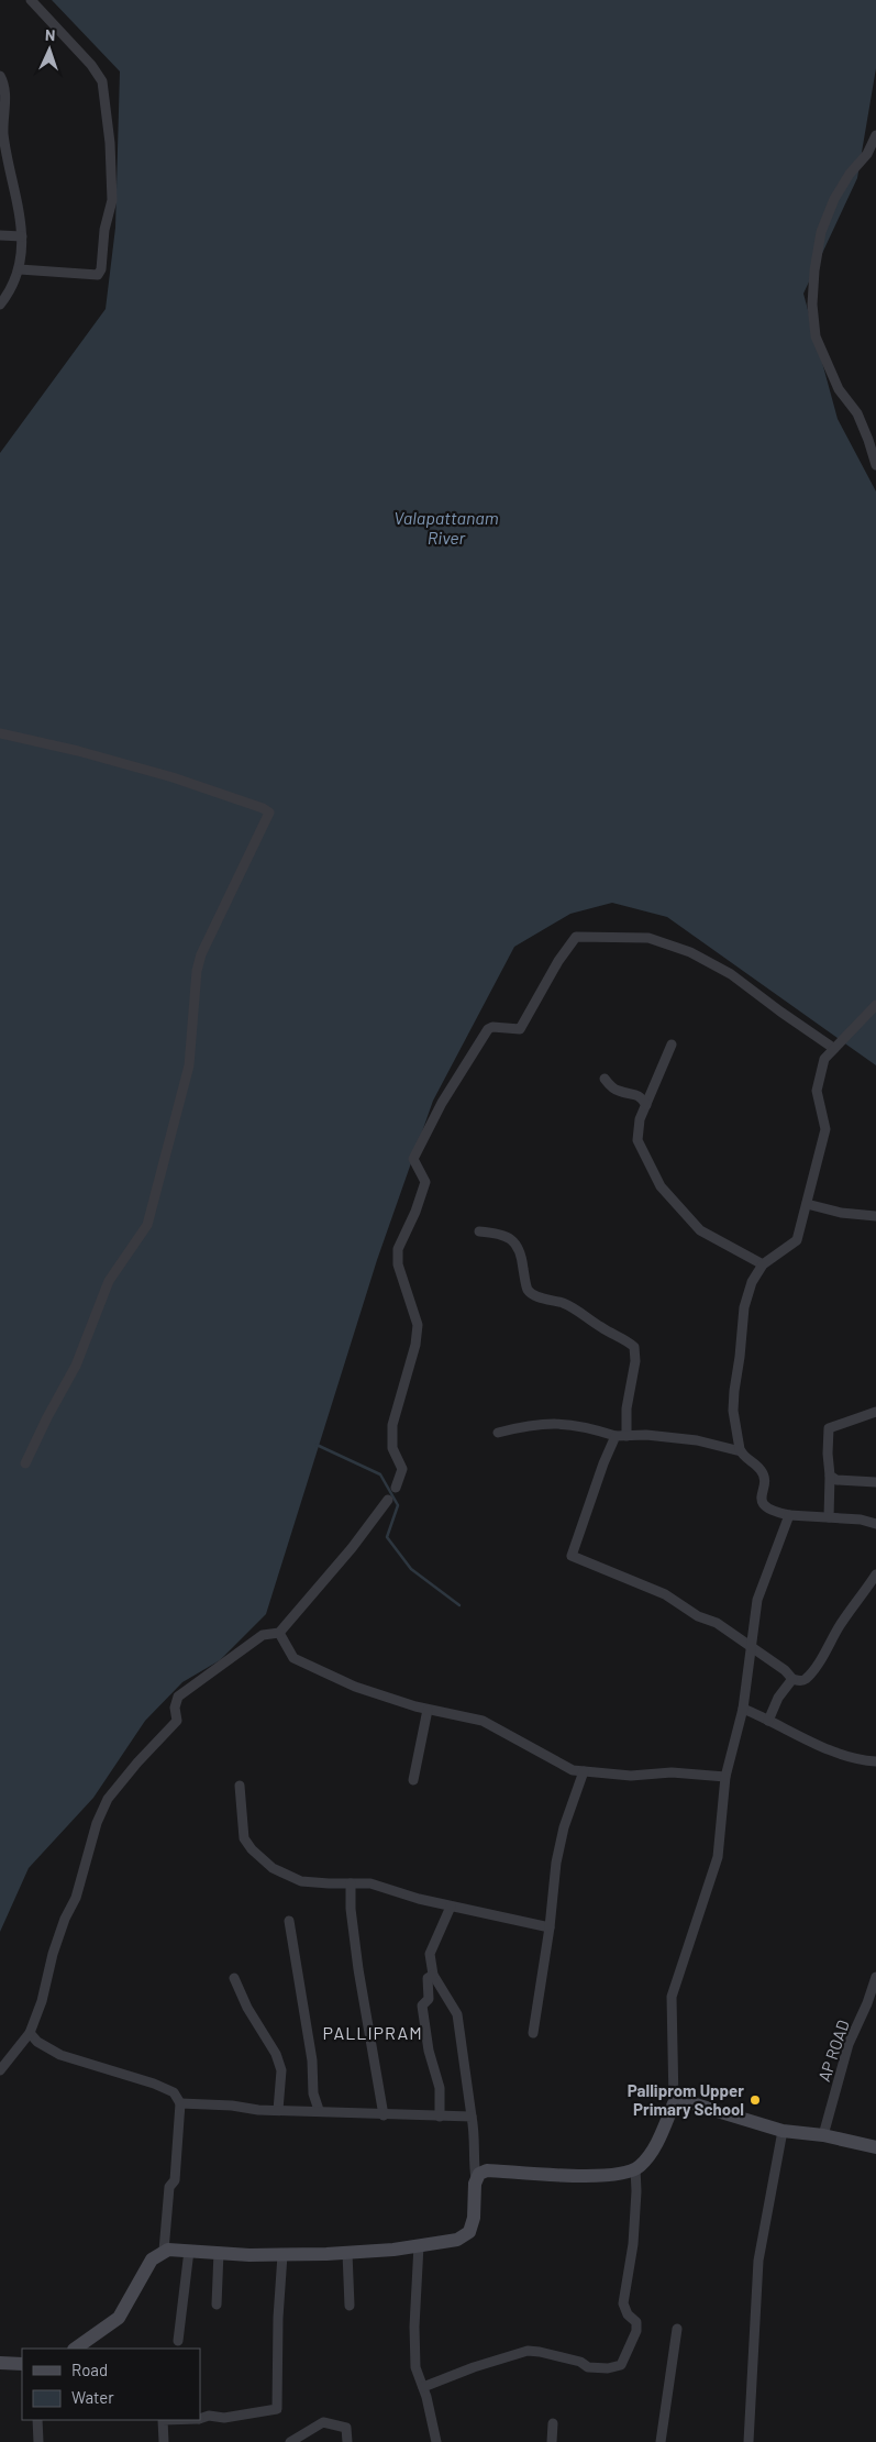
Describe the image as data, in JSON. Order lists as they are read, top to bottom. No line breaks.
{"streets":{"street":["AP ROAD"]},"districts":["PALLIPRAM"],"water":["Valapattanam River"],"places":["Palliprom Upper Primary School"],"legend":["Road","Water"],"north":"top"}
